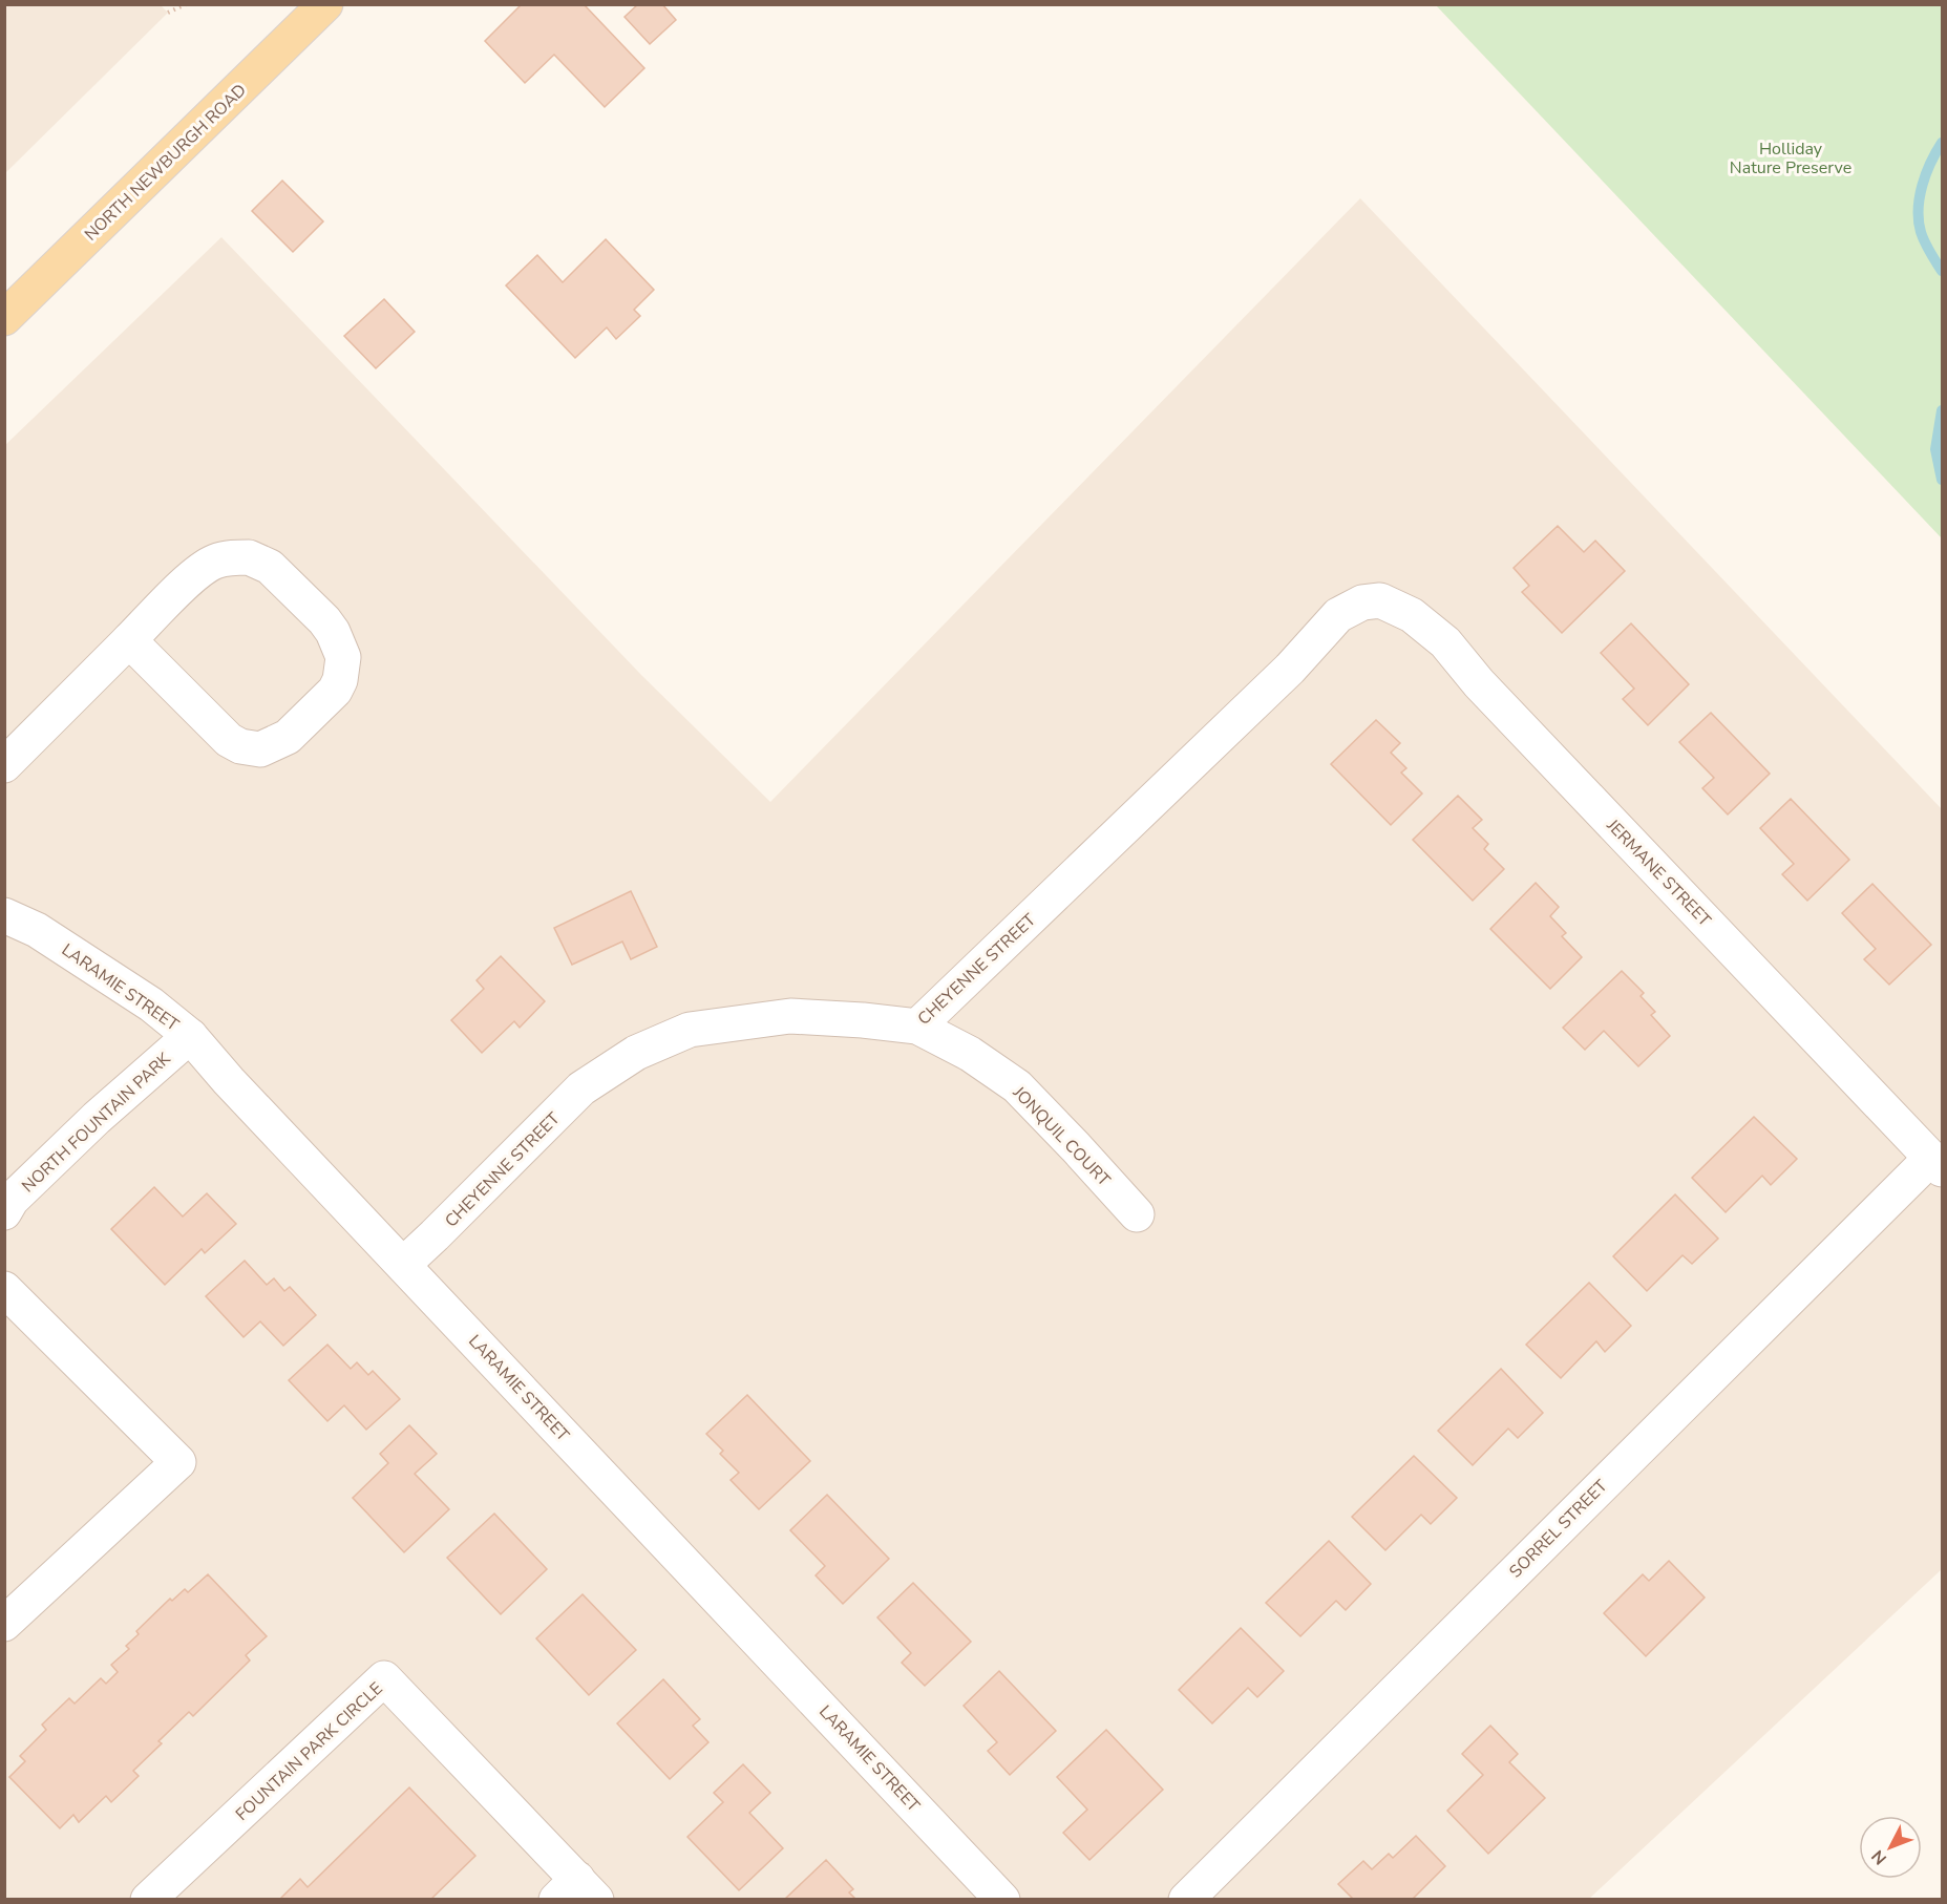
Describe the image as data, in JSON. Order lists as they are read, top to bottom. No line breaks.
{"streets":{"main road":["NORTH NEWBURGH ROAD"],"street":["JERMANE STREET","CHEYENNE STREET","LARAMIE STREET","NORTH FOUNTAIN PARK","JONQUIL COURT","SORREL STREET","FOUNTAIN PARK CIRCLE"]},"crossings":[["JERMANE STREET","CHEYENNE STREET"],["JERMANE STREET","SORREL STREET"],["CHEYENNE STREET","LARAMIE STREET"],["CHEYENNE STREET","JONQUIL COURT"],["LARAMIE STREET","NORTH FOUNTAIN PARK"]],"parks":["Holliday Nature Preserve"],"north":"bottom left"}
